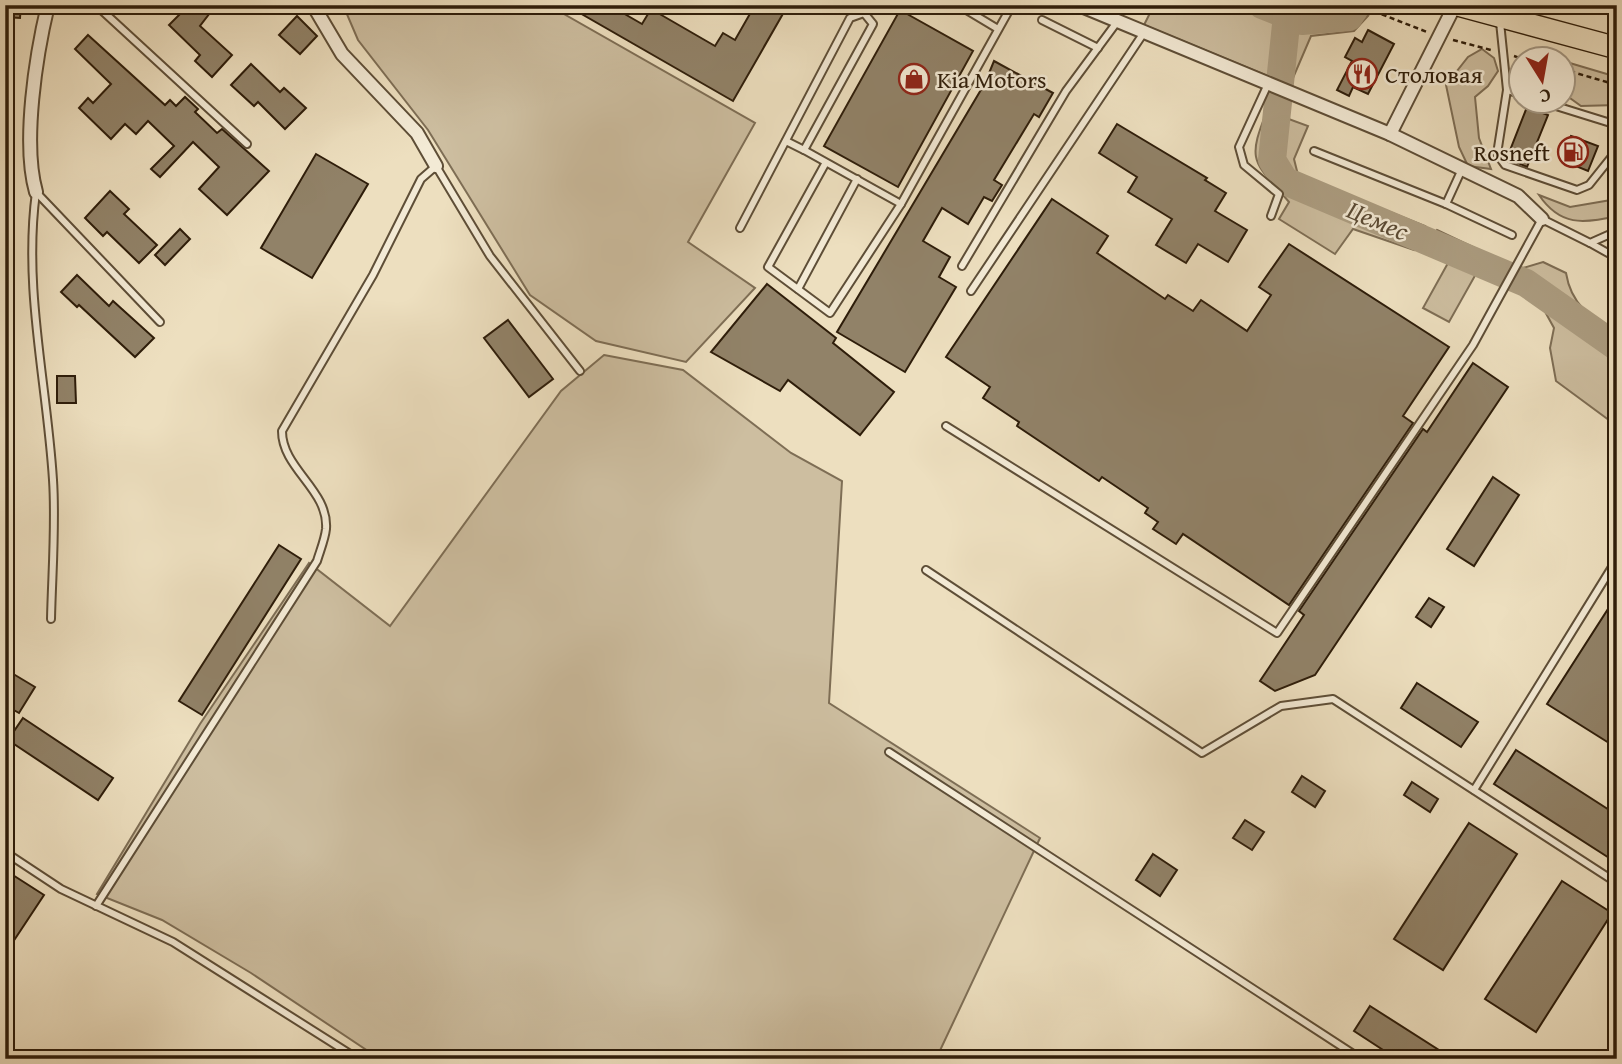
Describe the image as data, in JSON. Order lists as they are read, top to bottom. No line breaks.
{"water":["Цемес"],"places":{"restaurant":["Столовая"],"shop":["Kia Motors"],"fuel station":["Rosneft"]},"north":"bottom"}
